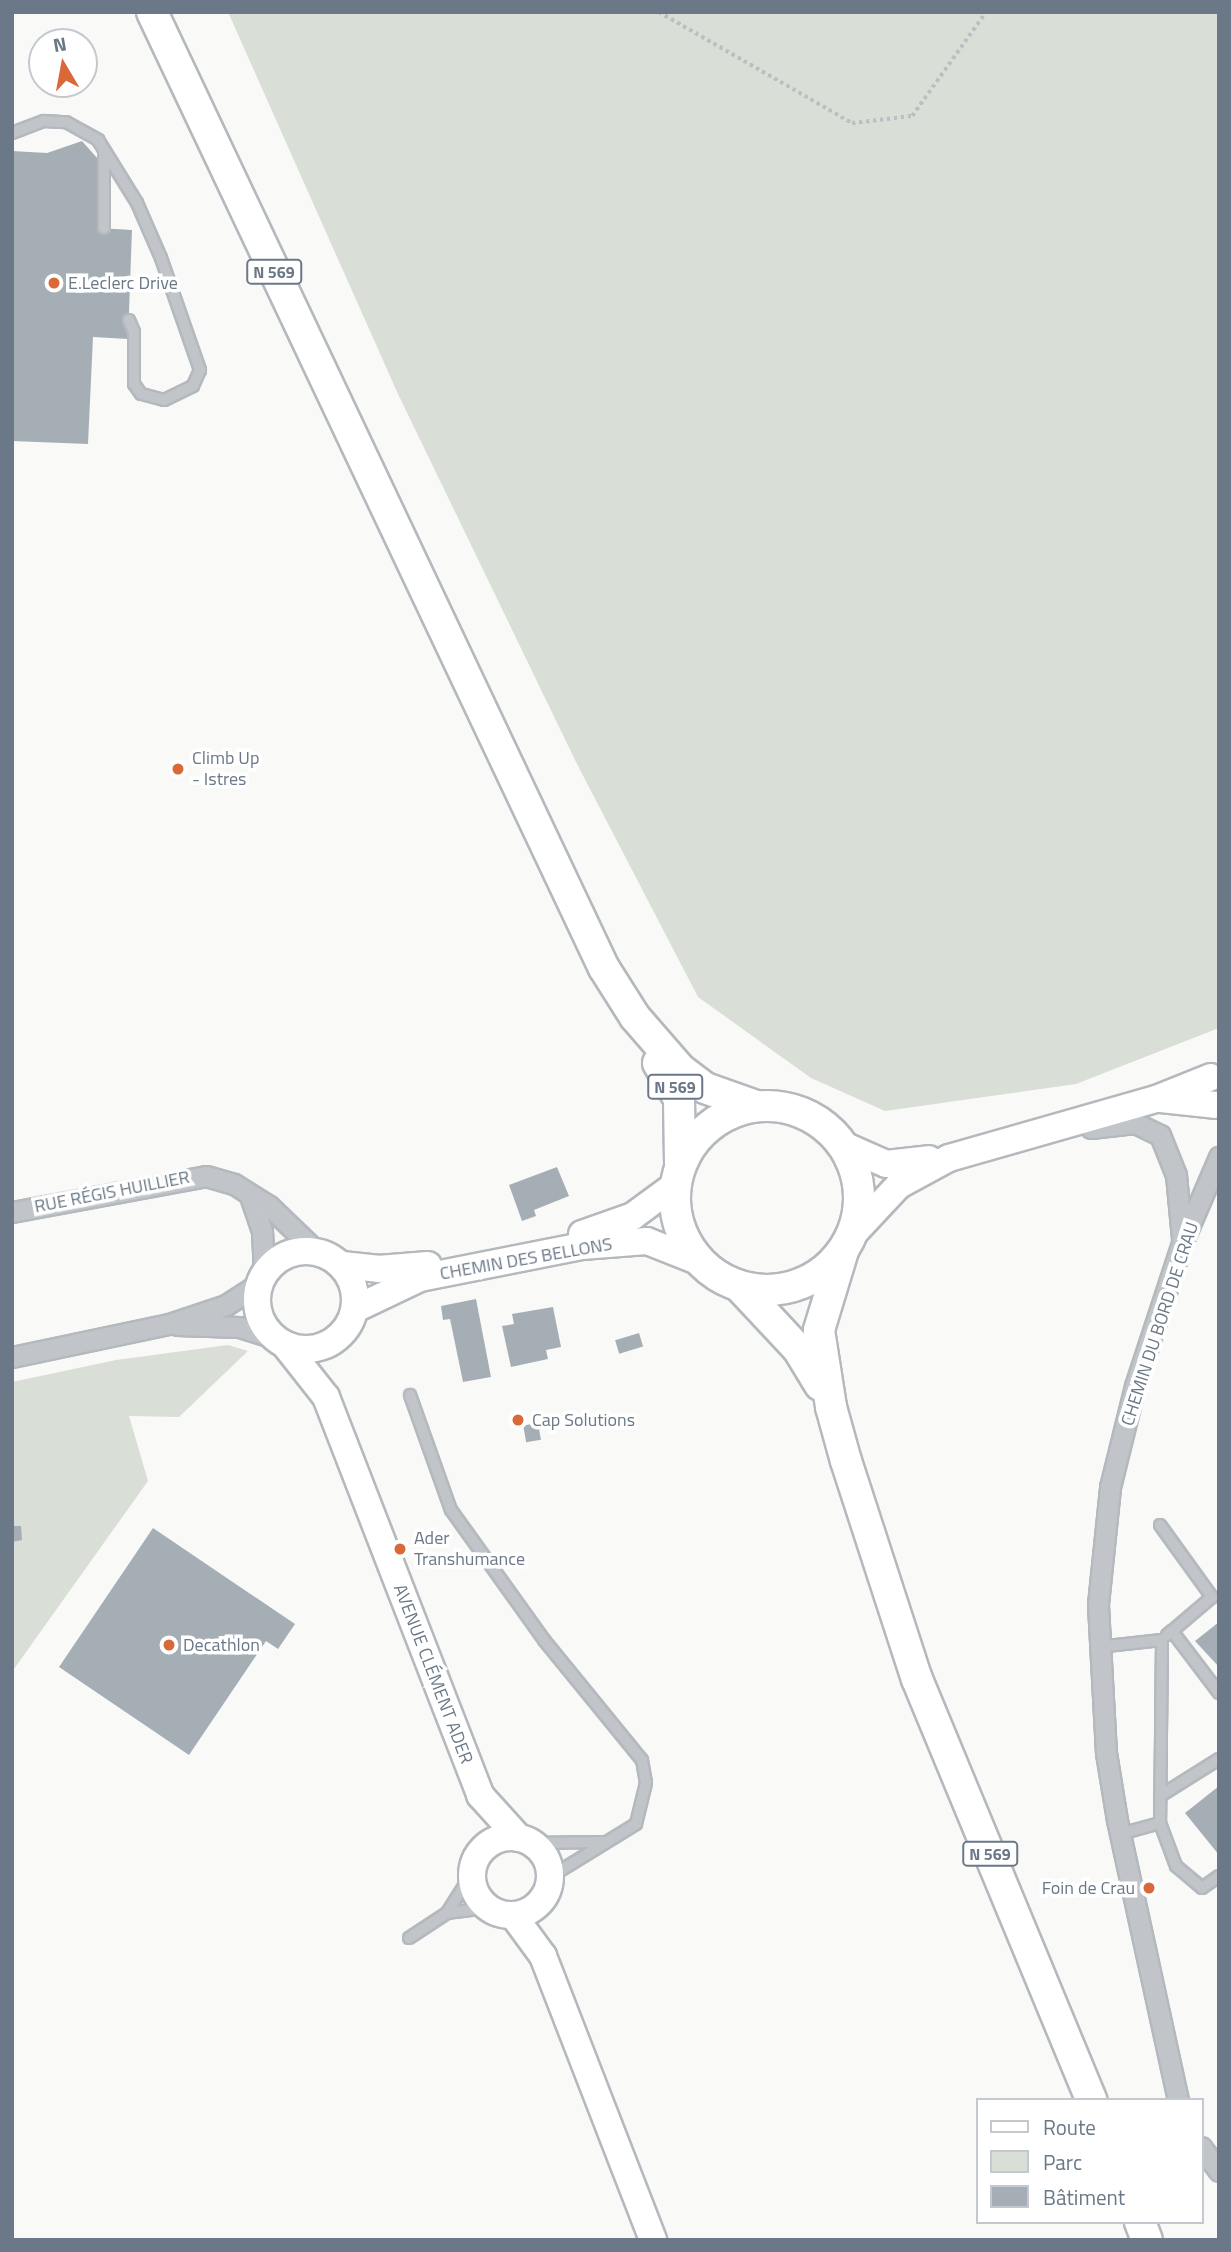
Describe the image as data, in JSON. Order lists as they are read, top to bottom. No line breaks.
{"streets":{"main road":["N 569"],"street":["RUE RÉGIS HUILLIER","CHEMIN DES BELLONS","CHEMIN DU BORD DE CRAU","AVENUE CLÉMENT ADER"]},"crossings":[["N 569","CHEMIN DES BELLONS"],["RUE RÉGIS HUILLIER","CHEMIN DES BELLONS"],["RUE RÉGIS HUILLIER","AVENUE CLÉMENT ADER"],["CHEMIN DES BELLONS","AVENUE CLÉMENT ADER"]],"places":["E.Leclerc Drive","Climb Up - Istres","Cap Solutions","Ader Transhumance","Decathlon","Foin de Crau"],"legend":["Route","Parc","Bâtiment"],"north":"top"}
